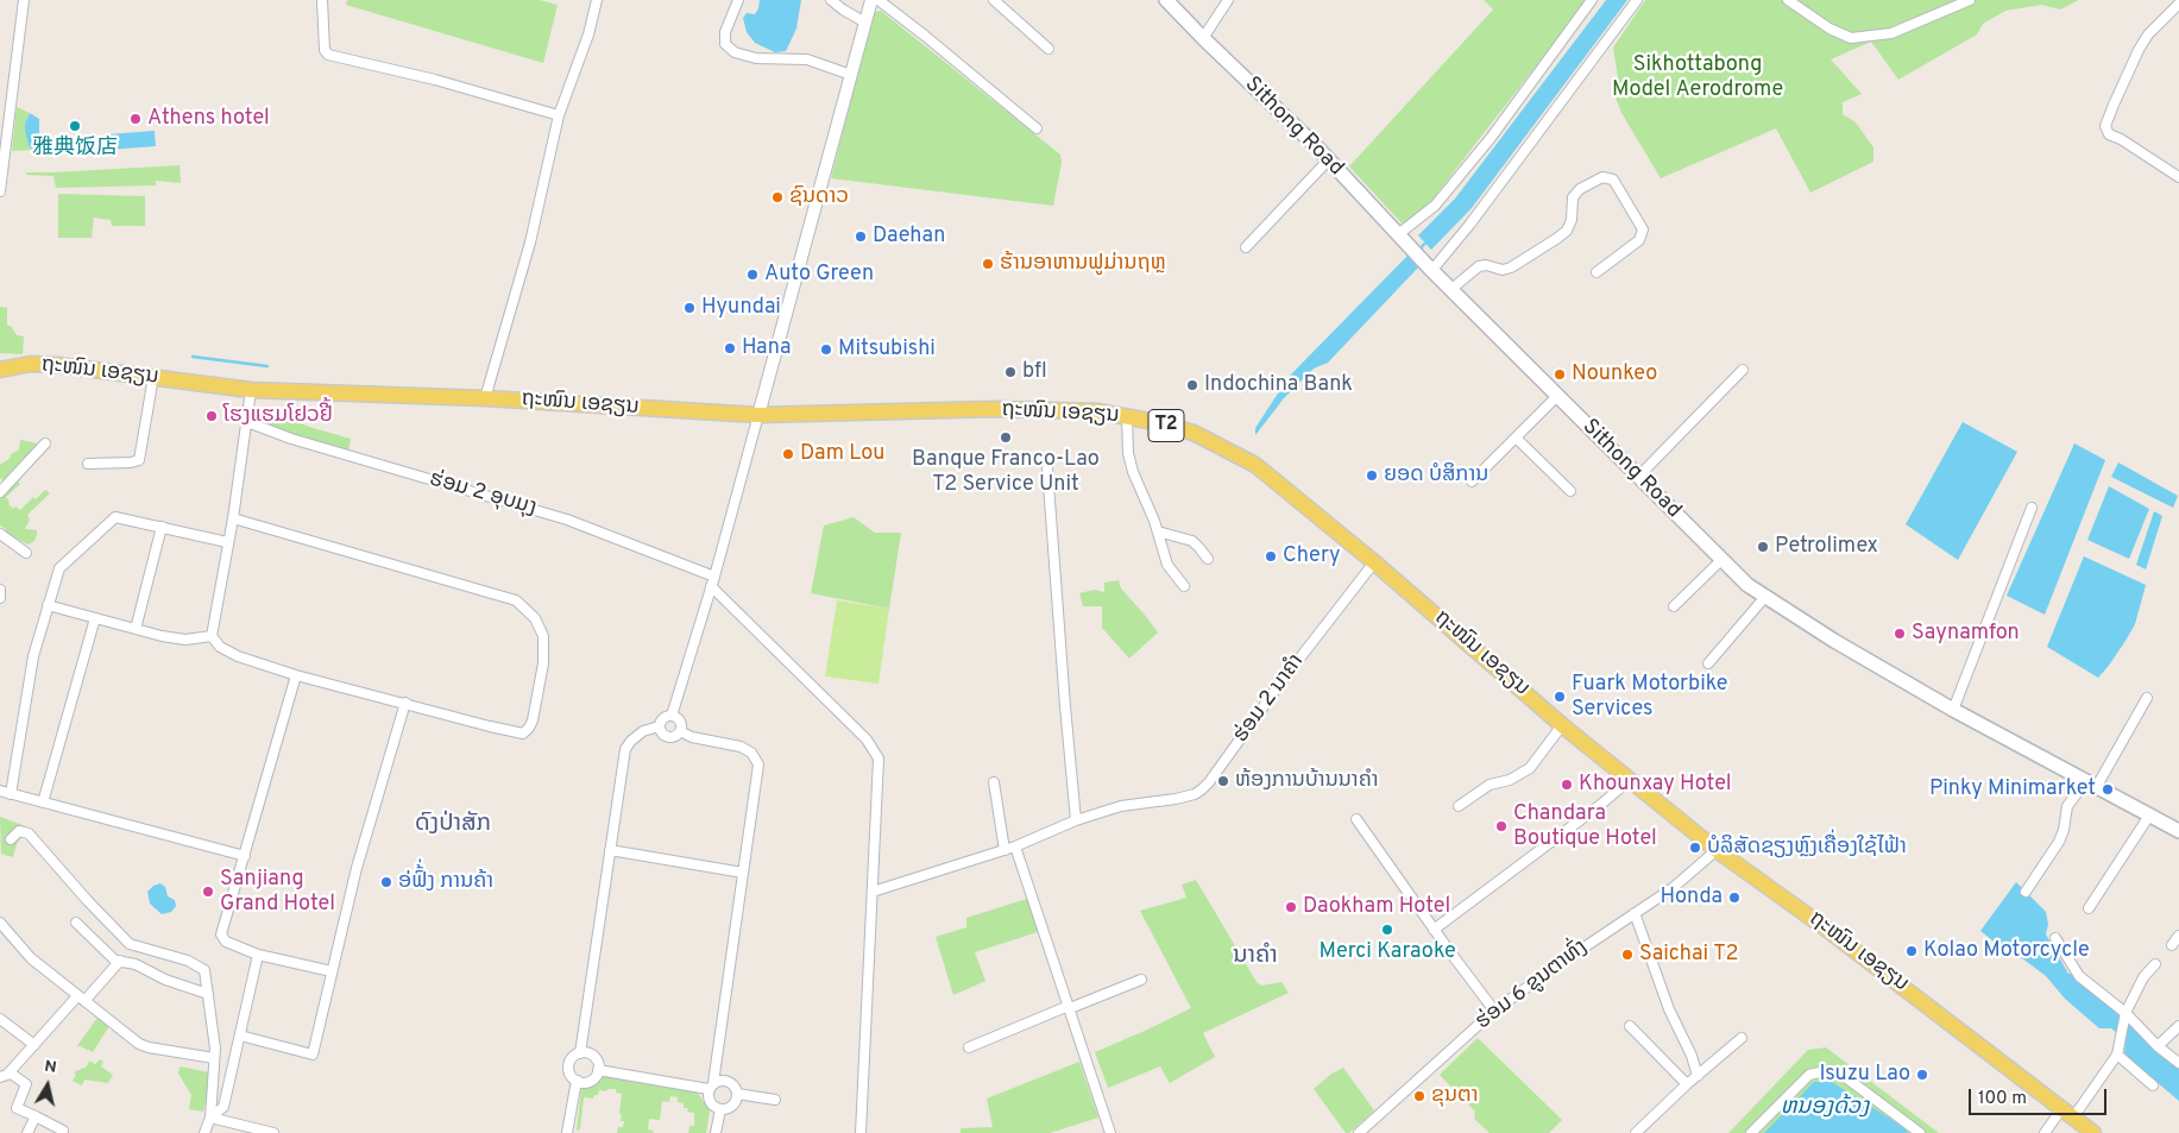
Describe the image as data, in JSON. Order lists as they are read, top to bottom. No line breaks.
{"streets":{"main road":["Sithong Road","ຖະໜົນ ເອຊຽນ","T2"],"street":["ຮ່ອມ 2 ອຸບມຸງ","ຮ່ອມ 2 ນາຄຳ","ຮ່ອມ 6 ຂູນຕາທົ່ງ"]},"crossings":[["ຖະໜົນ ເອຊຽນ","ຮ່ອມ 2 ນາຄຳ"],["ຖະໜົນ ເອຊຽນ","ຮ່ອມ 6 ຂູນຕາທົ່ງ"]],"districts":["ດົງປ່າສັກ","ນາຄຳ"],"water":["ຫນອງດ້ວງ"],"parks":["Sikhottabong Model Aerodrome"],"places":["Athens hotel","雅典饭店","ຊົນດາວ","Daehan","ຮ້ານອາຫານຟູມ່ານຖຫຼ","Auto Green","Hyundai","Hana","Mitsubishi","bfl","Nounkeo","Indochina Bank","ໂຮງແຮມໂຢວຢີ້","Banque Franco-Lao T2 Service Unit","Dam Lou","ຍອດ ບໍສິການ","Petrolimex","Chery","Saynamfon","Fuark Motorbike Services","ຫ້ອງການບ້ານນາຄໍາ","Khounxay Hotel","Pinky Minimarket","Chandara Boutique Hotel","ບໍລິສັດຊຽງຫຼົງເຄື່ອງໃຊ້ໄຟ້າ","ອ່ຟົ້່ງ ການຄ້າ","Sanjiang Grand Hotel","Honda","Daokham Hotel","Merci Karaoke","Kolao Motorcycle","Saichai T2","Isuzu Lao","ຂຸນຕາ"],"scale_bar":"100 m","north":"top"}
